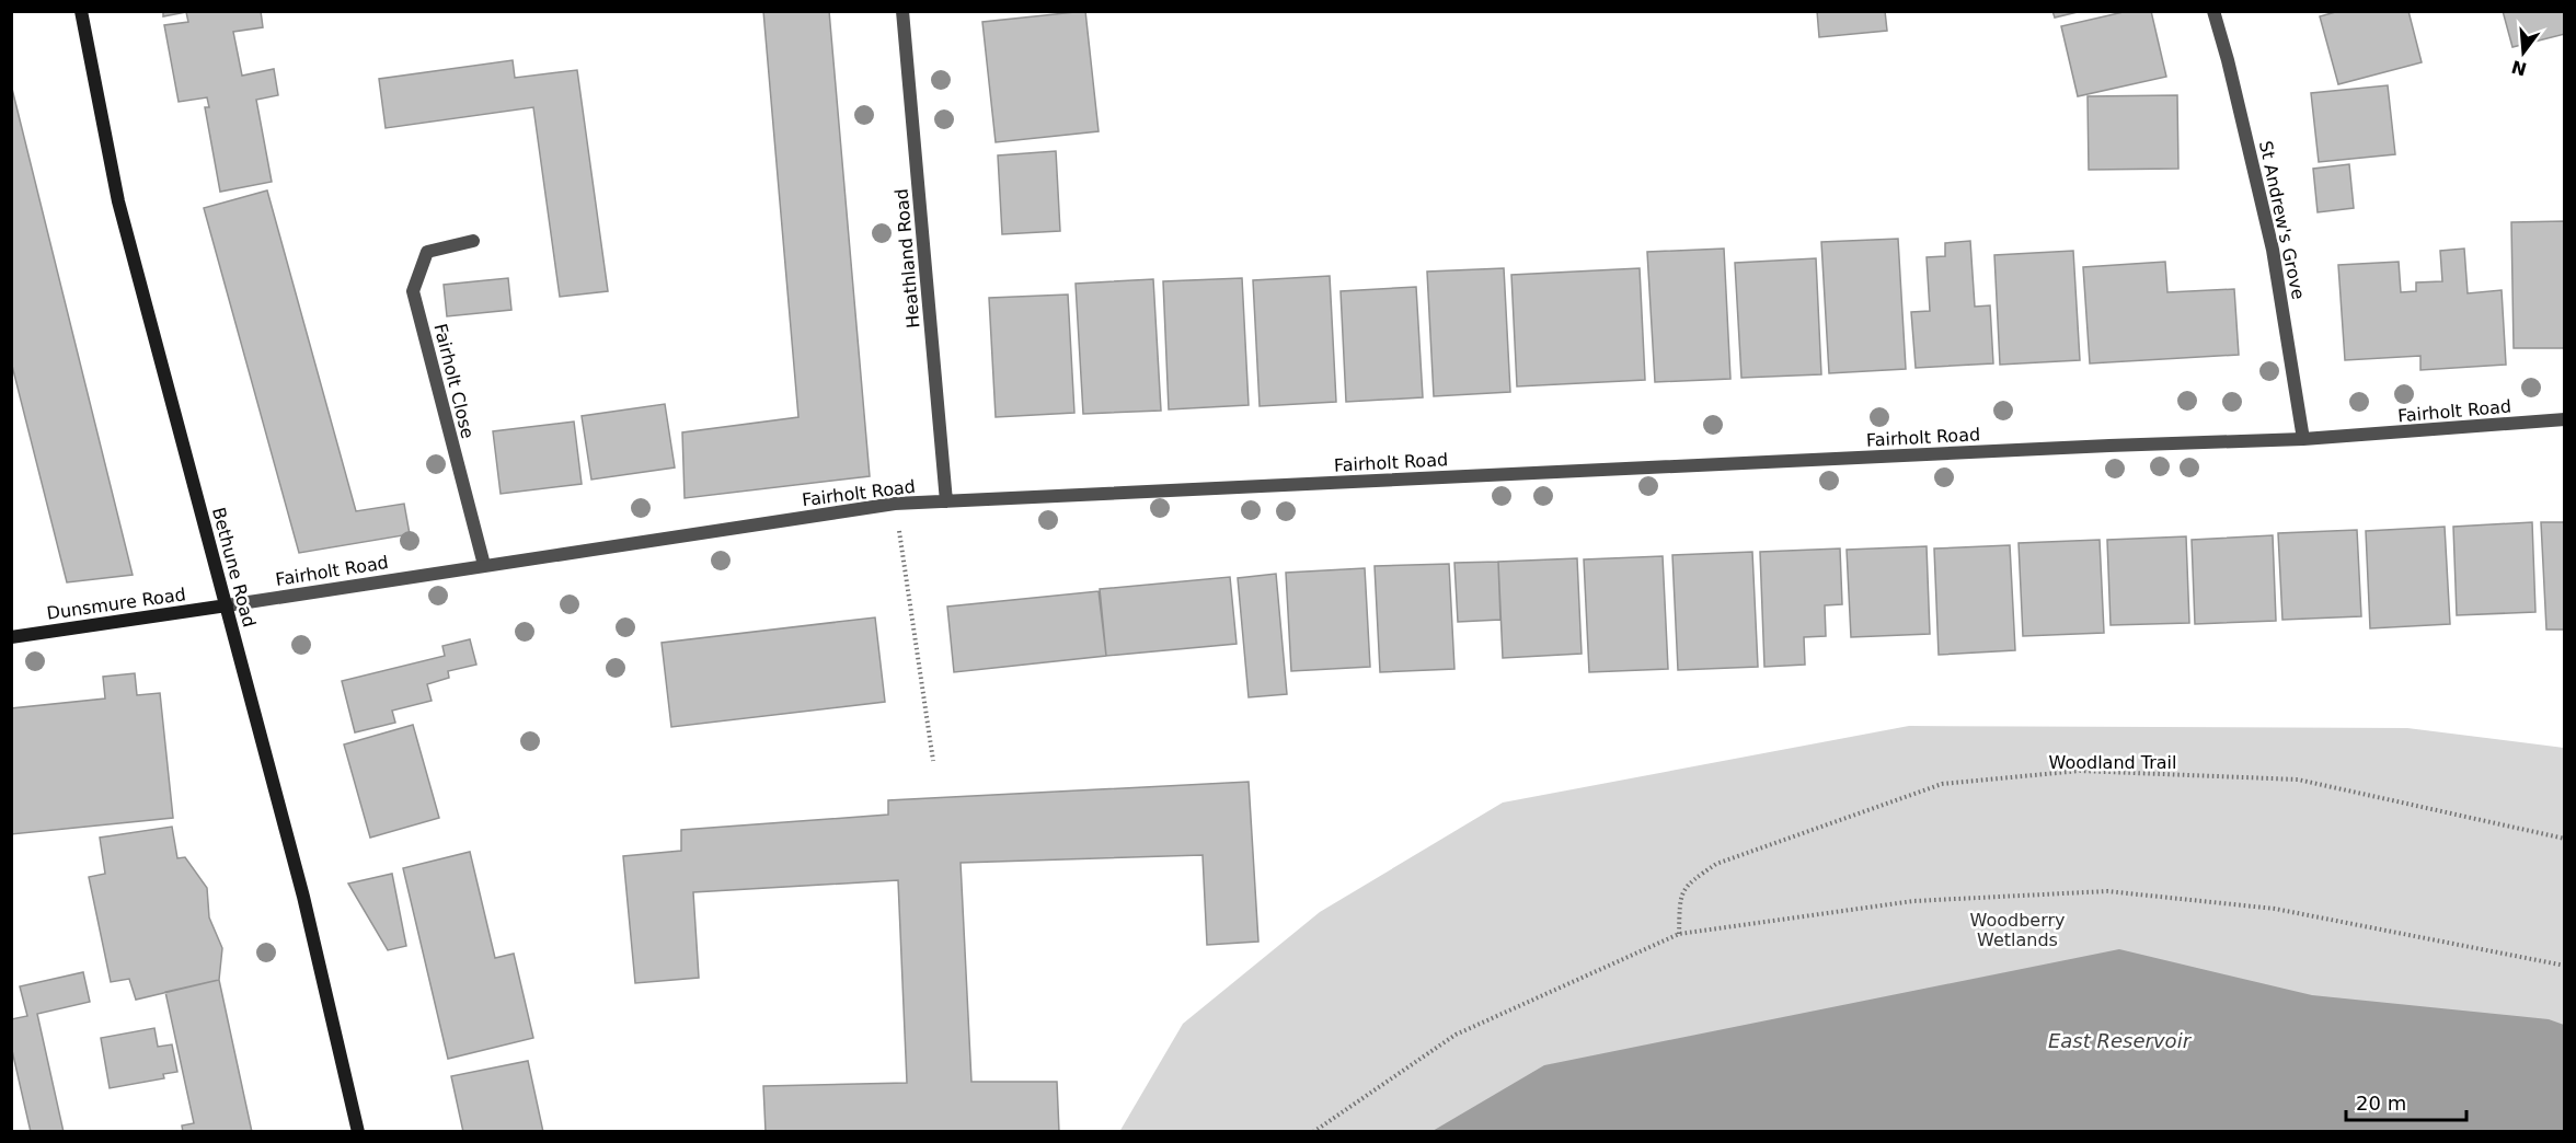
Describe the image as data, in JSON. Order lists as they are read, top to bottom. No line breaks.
{"streets":{"street":["St Andrew's Grove","Heathland Road","Fairholt Close","Fairholt Road","Bethune Road","Dunsmure Road"],"path":["Woodland Trail"]},"crossings":[["St Andrew's Grove","Fairholt Road"],["Heathland Road","Fairholt Road"],["Fairholt Close","Fairholt Road"],["Fairholt Road","Bethune Road"],["Fairholt Road","Dunsmure Road"],["Bethune Road","Dunsmure Road"]],"water":["East Reservoir"],"parks":["Woodberry Wetlands"],"scale_bar":"20 m","north":"bottom"}
